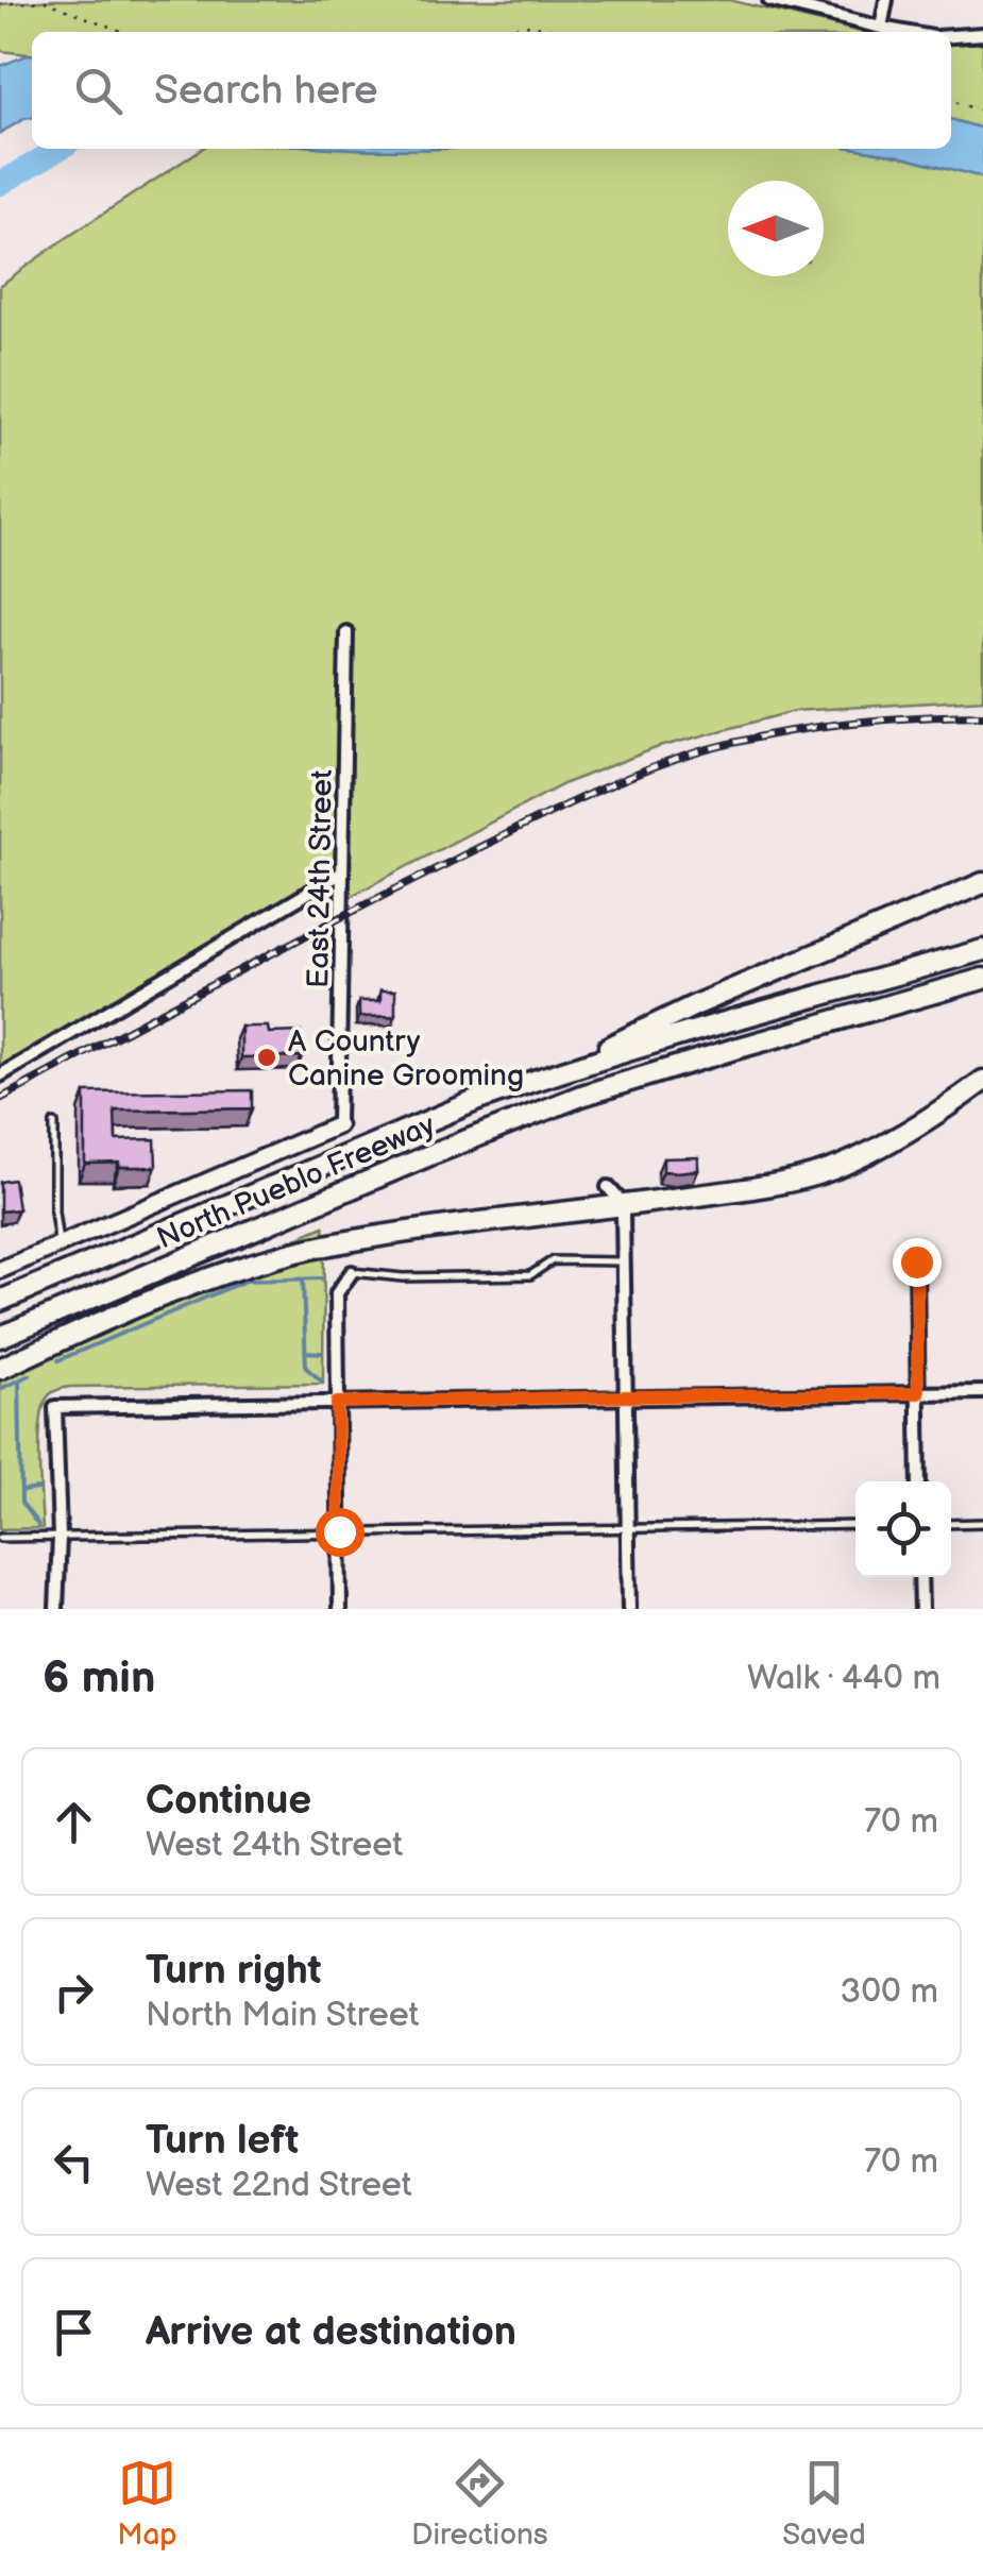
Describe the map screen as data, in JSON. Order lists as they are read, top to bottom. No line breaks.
{"streets":{"highway":["North Pueblo Freeway"],"street":["East 24th Street"]},"places":["A Country Canine Grooming"],"north":"left","page":{"search":"Search here","heading":["6 min","Walk · 440 m"],"list":[["Continue","West 24th Street","70 m"],["Turn right","North Main Street","300 m"],["Turn left","West 22nd Street","70 m"],"Arrive at destination"],"nav":["Map","Directions","Saved"]}}
